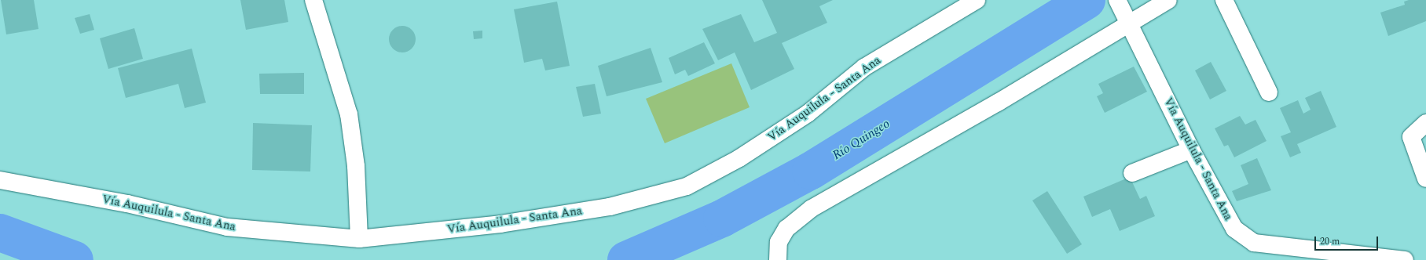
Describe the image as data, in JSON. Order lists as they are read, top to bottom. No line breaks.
{"streets":{"street":["Vía Auquilula - Santa Ana"]},"water":["Río Quingeo"],"scale_bar":"20 m"}
